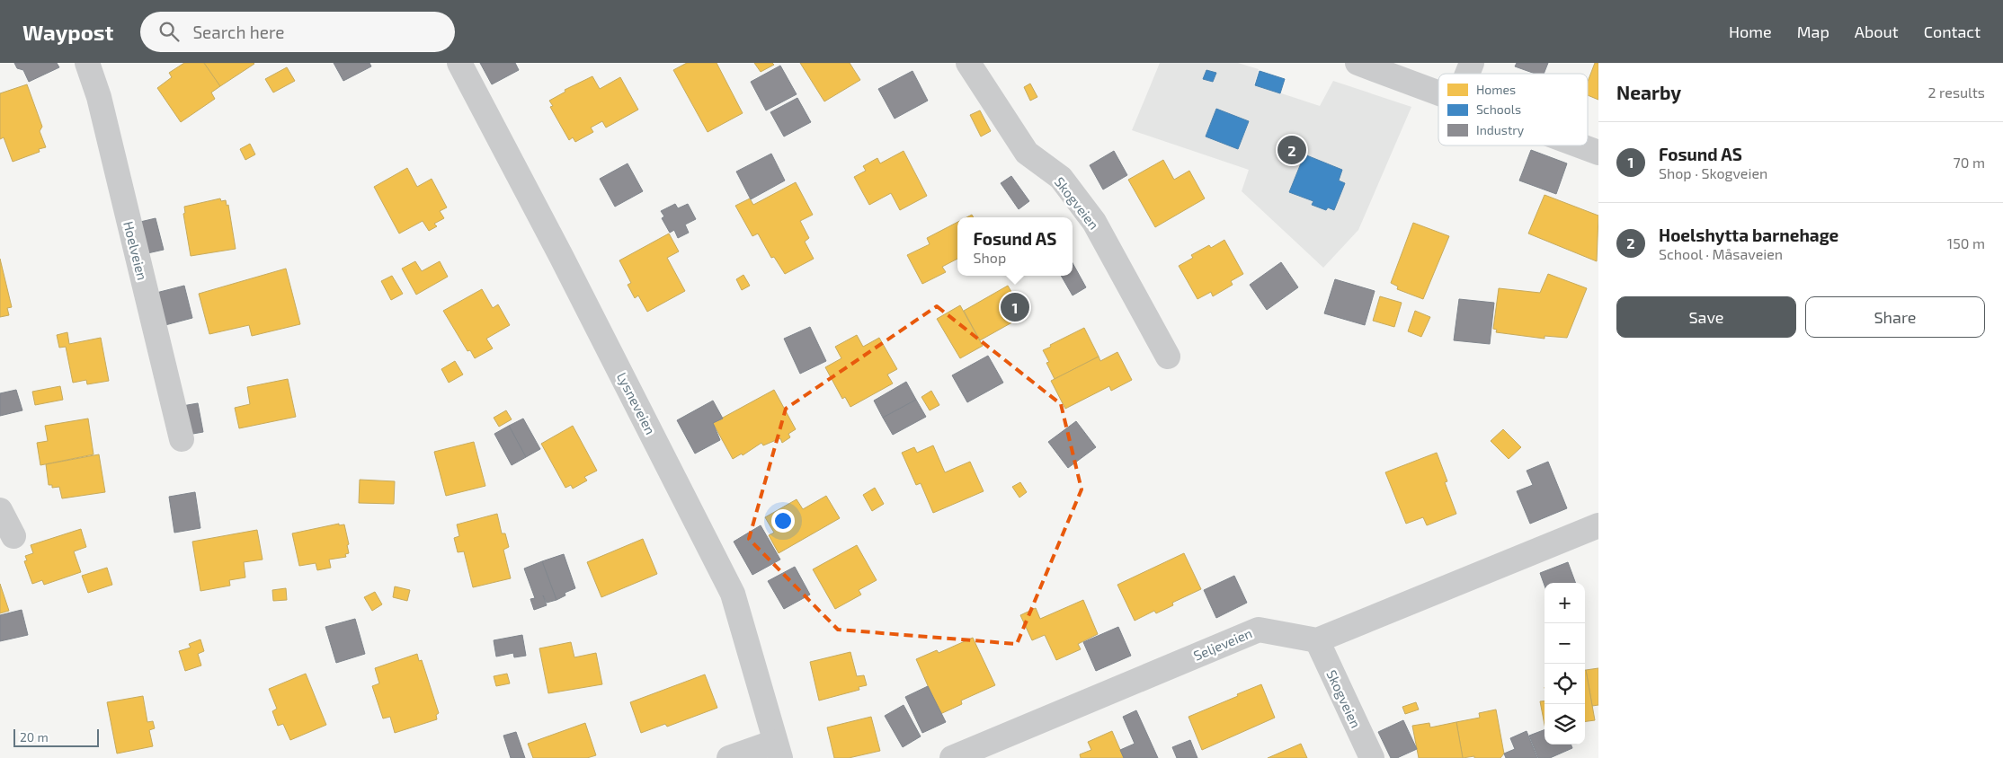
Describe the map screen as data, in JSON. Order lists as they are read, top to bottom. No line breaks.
{"streets":{"street":["Skogveien","Hoelveien","Lysneveien","Seljeveien"]},"crossings":[["Skogveien","Seljeveien"]],"legend":["Homes","Schools","Industry"],"scale_bar":"20 m","page":{"header":"Waypost","search":"Search here","nav":["Home","Map","About","Contact"],"heading":["Nearby","2 results"],"list":[{"mark":"1","name":"Fosund AS","note":"Shop · Skogveien","value":"70 m"},{"mark":"2","name":"Hoelshytta barnehage","note":"School · Måsaveien","value":"150 m"}],"pins":["2","1"],"popup":["Fosund AS","Shop"],"buttons":["Save","Share"],"map_buttons":["+","−"],"scale":"20 m"}}
